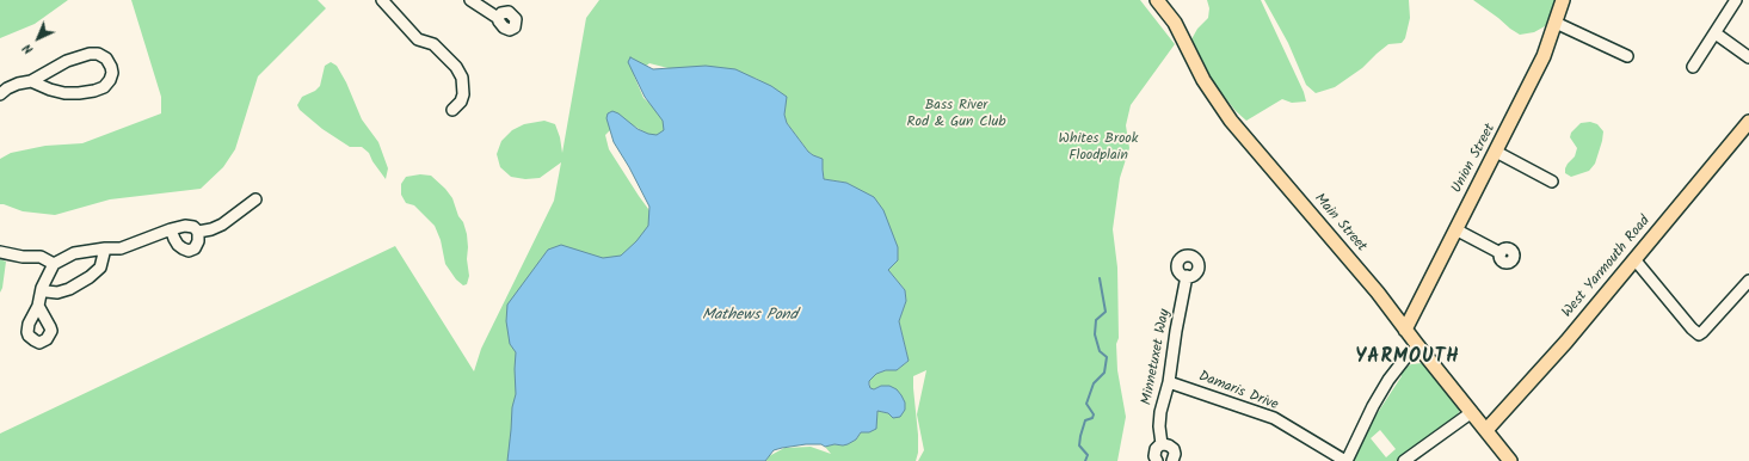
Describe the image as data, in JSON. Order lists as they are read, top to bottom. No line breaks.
{"streets":{"main road":["Union Street","Main Street","West Yarmouth Road"],"street":["Minnetuxet Way","Damaris Drive"]},"crossings":[["Union Street","Main Street"],["Main Street","West Yarmouth Road"],["Minnetuxet Way","Damaris Drive"]],"districts":["YARMOUTH"],"water":["Mathews Pond"],"parks":["Bass River Rod & Gun Club","Whites Brook Floodplain"],"north":"bottom left"}
